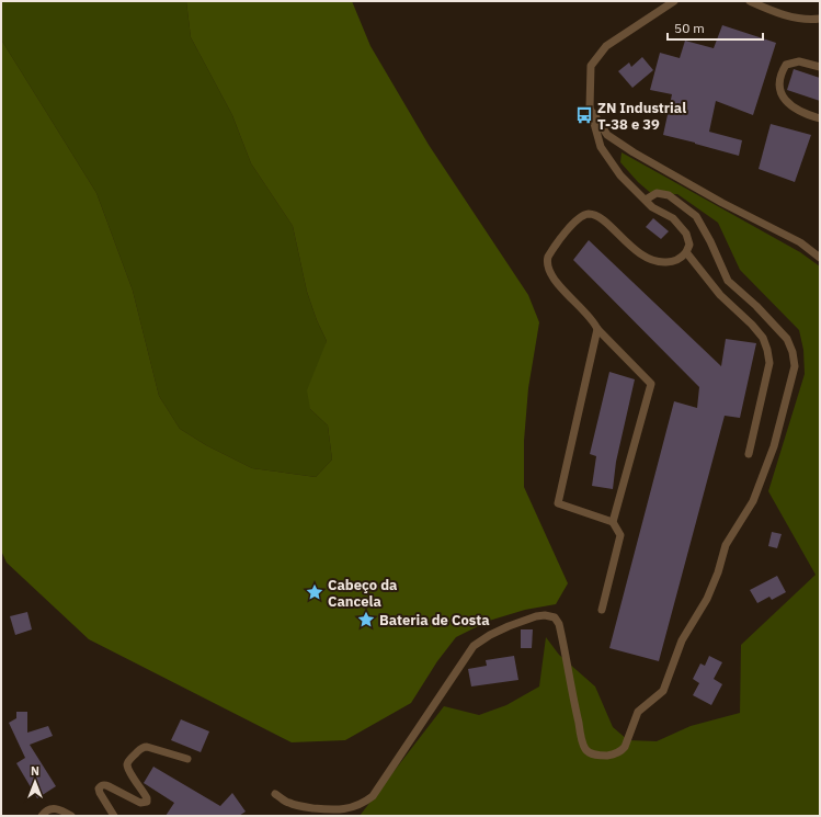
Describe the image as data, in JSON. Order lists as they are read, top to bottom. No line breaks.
{"places":{"bus stop":["ZN Industrial T-38 e 39"],"place":["Cabeço da Cancela","Bateria de Costa"]},"scale_bar":"50 m","north":"top"}
